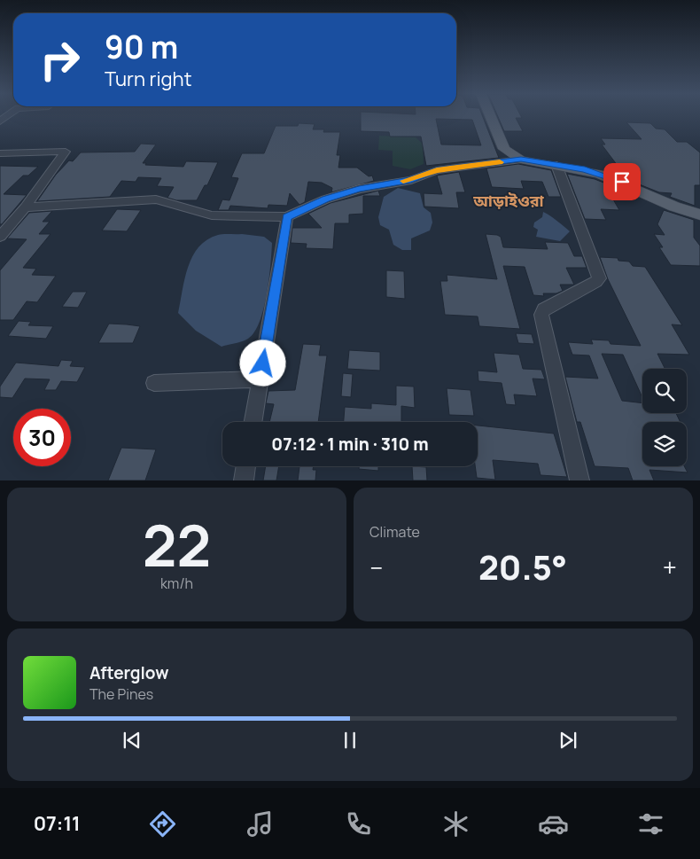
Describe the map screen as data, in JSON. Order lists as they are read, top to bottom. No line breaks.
{"districts":["আড়াইওরা"],"page":{"turn":["90 m","Turn right"],"limit":"30","trip":"07:12 · 1 min · 310 m","tile":[["22","km/h"],"Climate"],"heat":["−","20.5°","+"],"song":["Afterglow","The Pines"],"tabs":"07:11"}}
